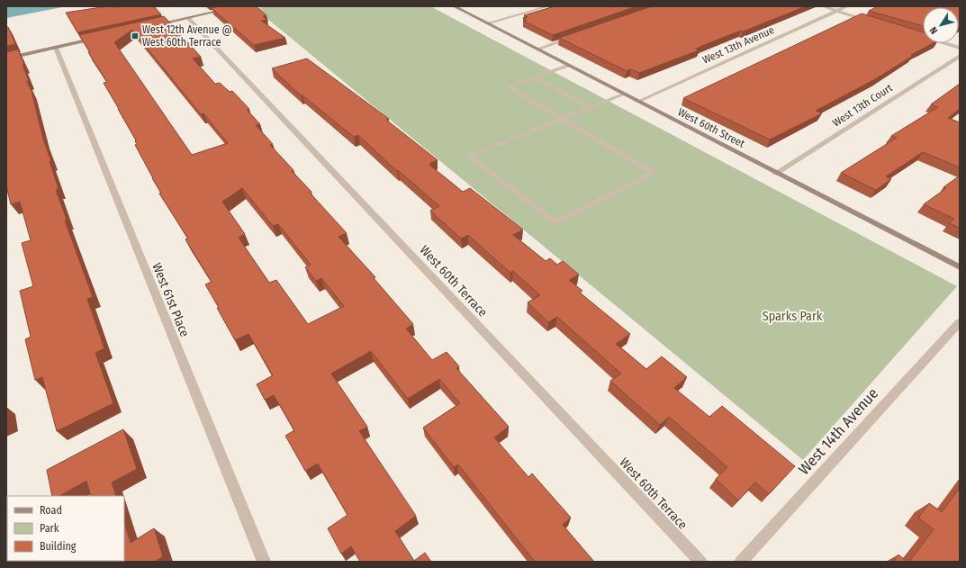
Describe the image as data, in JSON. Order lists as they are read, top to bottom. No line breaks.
{"streets":{"street":["West 13th Avenue","West 13th Court","West 60th Street","West 60th Terrace","West 61st Place","West 14th Avenue"]},"crossings":[["West 13th Avenue","West 60th Street"],["West 13th Court","West 60th Street"]],"parks":["Sparks Park"],"places":{"transit":["West 12th Avenue @ West 60th Terrace"]},"legend":["Road","Park","Building"],"north":"bottom left"}
